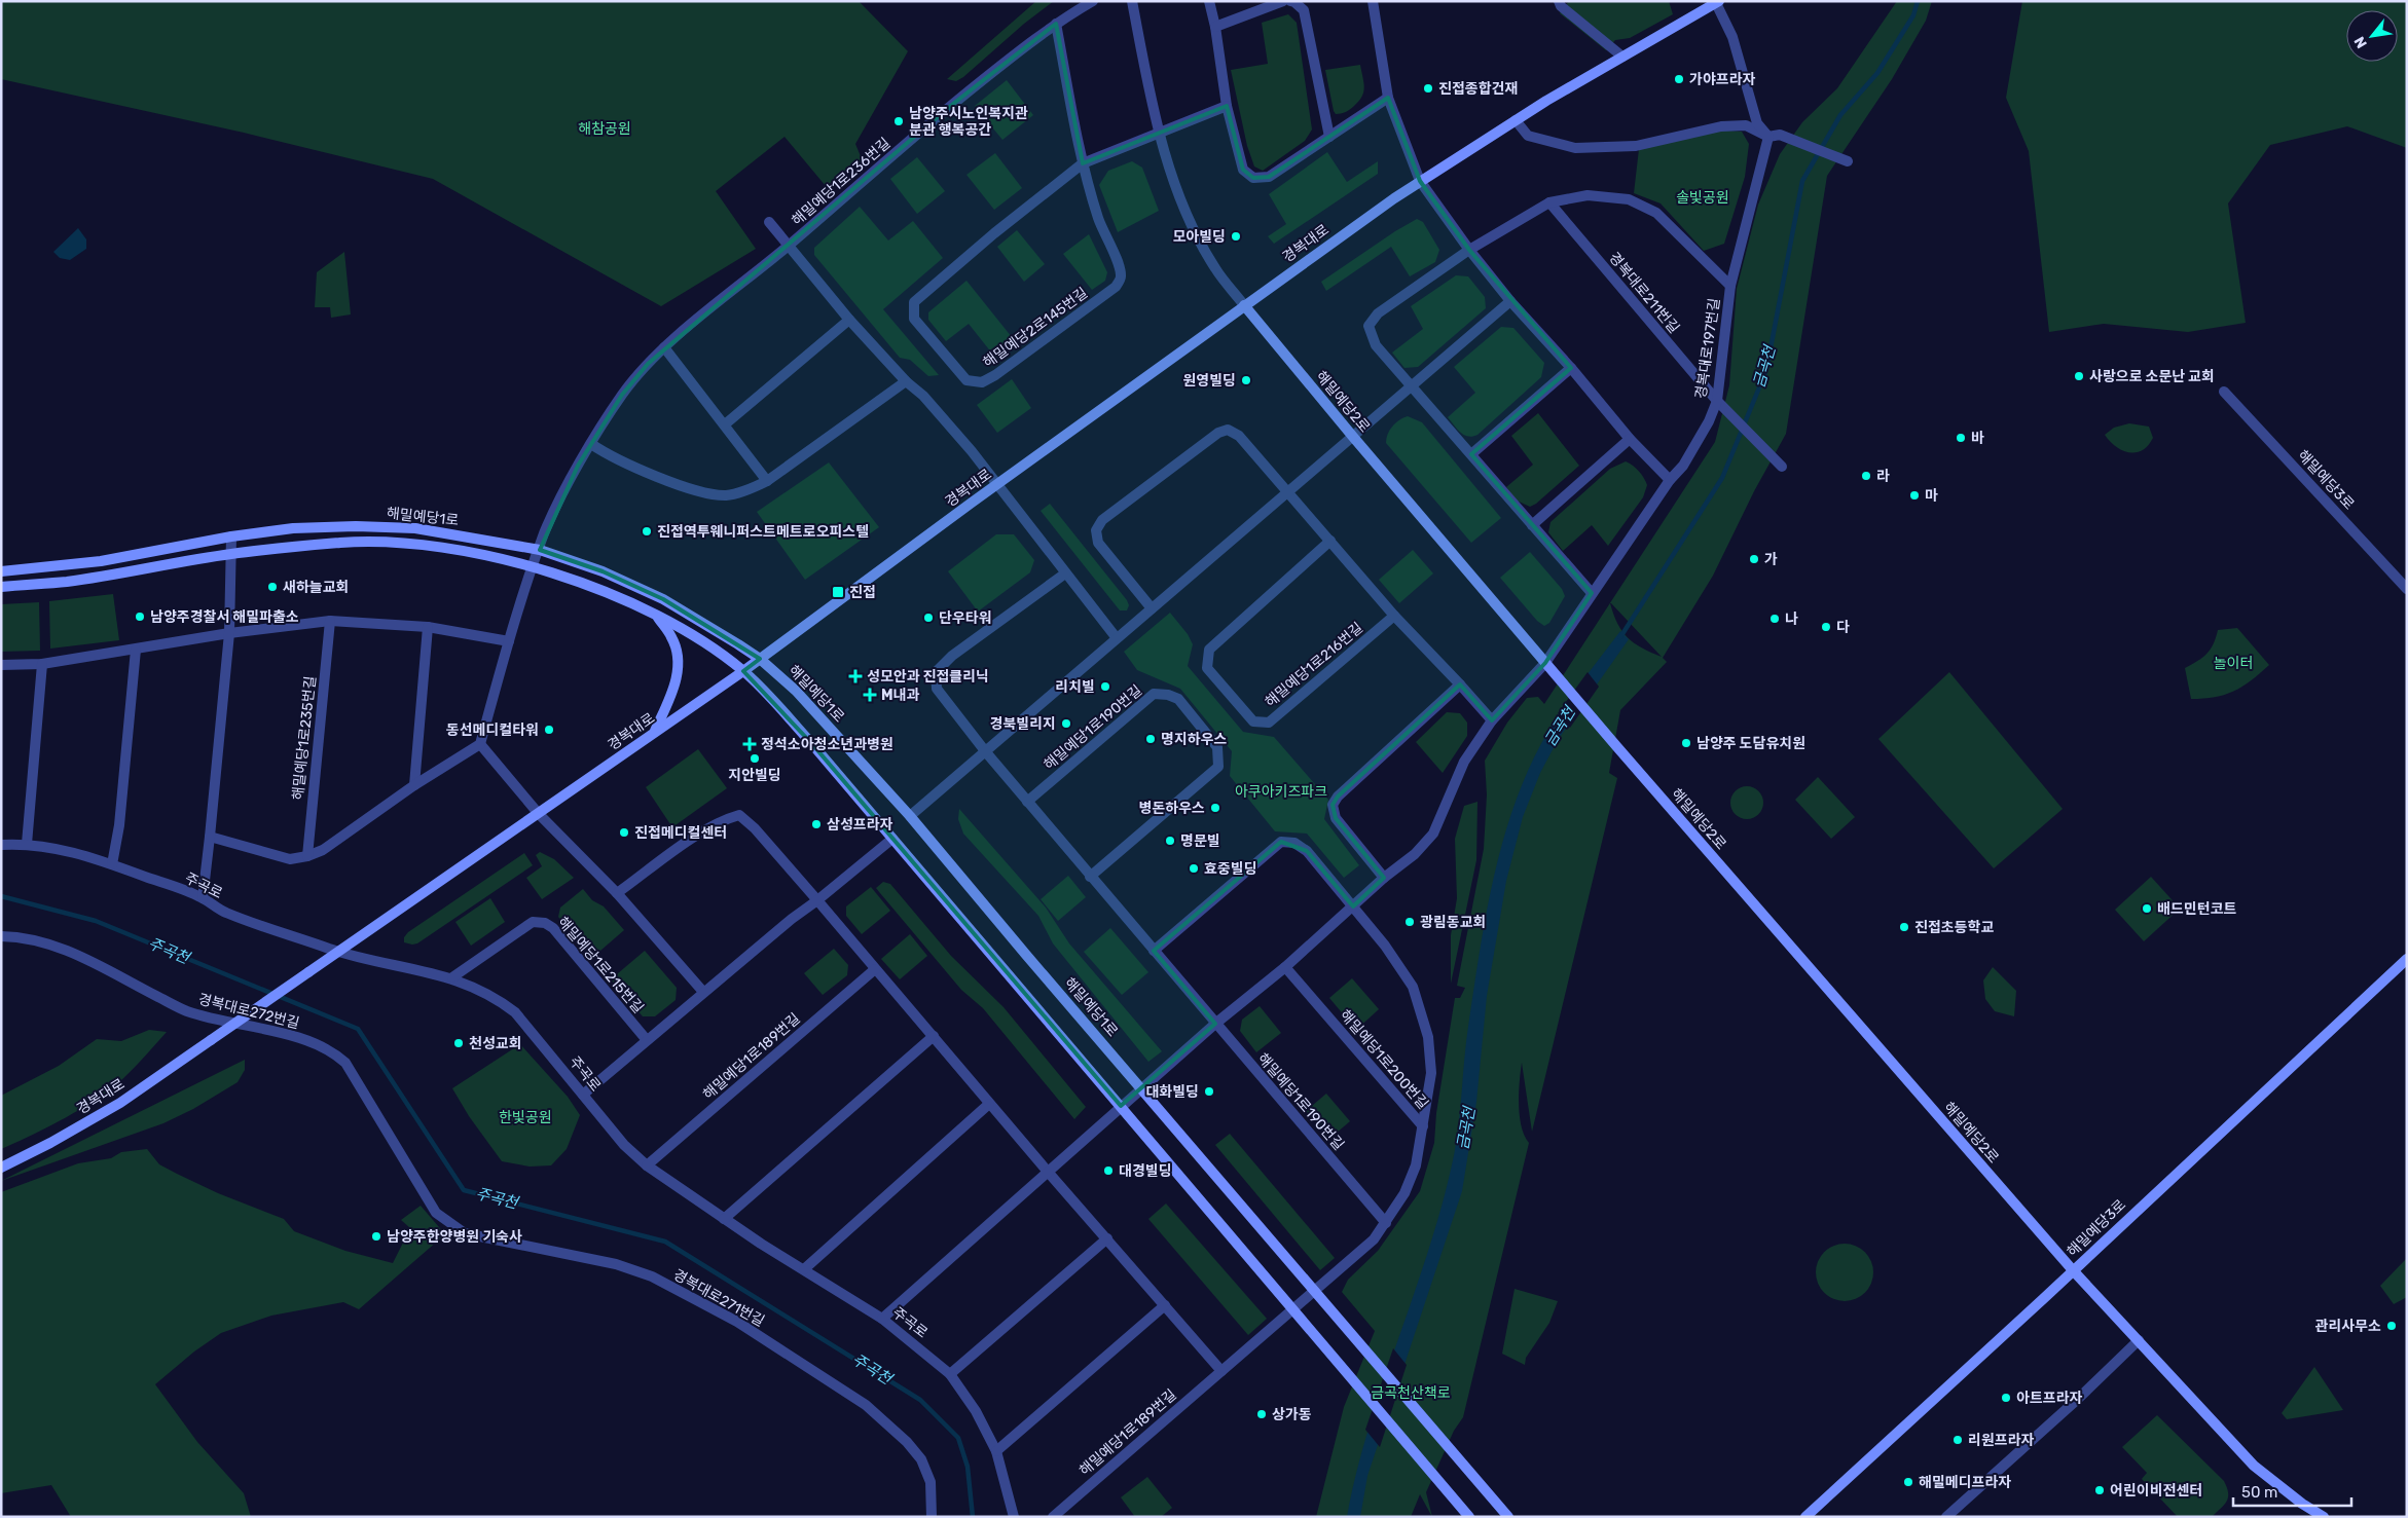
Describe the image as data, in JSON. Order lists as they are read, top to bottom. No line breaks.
{"streets":{"street":["해밀예당1로236번길","경복대로","경복대로211번길","해밀예당2로145번길","경복대로197번길","해밀예당2로","해밀예당3로","해밀예당1로","해밀예당1로216번길","해밀예당1로190번길","해밀예당1로235번길","주곡로","해밀예당1로215번길","경복대로272번길","해밀예당1로189번길","해밀예당1로200번길","경복대로271번길"]},"crossings":[["해밀예당1로236번길","경복대로"],["해밀예당1로236번길","해밀예당1로"],["해밀예당1로236번길","해밀예당1로190번길"],["경복대로","해밀예당2로"],["경복대로","해밀예당1로"],["경복대로","주곡로"],["경복대로211번길","경복대로197번길"],["해밀예당2로145번길","해밀예당2로"],["경복대로197번길","해밀예당2로"],["해밀예당2로","해밀예당3로"],["해밀예당1로","해밀예당1로189번길"],["주곡로","해밀예당1로215번길"],["주곡로","해밀예당1로189번길"],["경복대로272번길","경복대로271번길"]],"water":["금곡천","주곡천"],"parks":["해참공원","솔빛공원","놀이터","아쿠아키즈파크","한빛공원","금곡천산책로"],"places":{"other":["가야프라자","진접종합건재","남양주시노인복지관 분관 행복공간","모아빌딩","사랑으로 소문난 교회","원영빌딩","바","라","마","진접역투웨니퍼스트메트로오피스텔","가","새하늘교회","남양주경찰서 해밀파출소","단우타워","나","다","리치빌","경북빌리지","동선메디컬타워","명지하우스","남양주 도담유치원","지안빌딩","병돈하우스","삼성프라자","진접메디컬센터","명문빌","효중빌딩","배드민턴코트","광림동교회","진접초등학교","천성교회","대화빌딩","대경빌딩","남양주한양병원 기숙사","관리사무소","아트프라자","상가동","리원프라자","해밀메디프라자","어린이비전센터"],"transit":["진접"],"health":["성모안과 진접클리닉","M내과","정석소아청소년과병원"]},"scale_bar":"50 m","north":"bottom left"}
